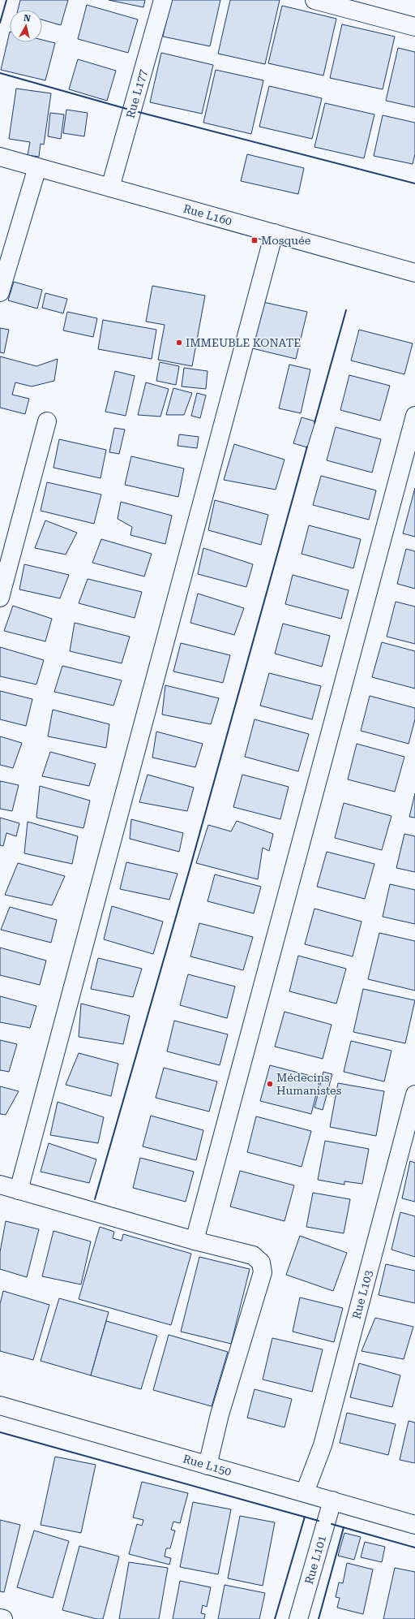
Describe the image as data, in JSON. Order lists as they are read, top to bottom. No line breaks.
{"streets":{"street":["Rue L177","Rue L160","Rue L103","Rue L150","Rue L101"]},"crossings":[["Rue L177","Rue L160"],["Rue L103","Rue L150"],["Rue L150","Rue L101"]],"places":{"transit":["Mosquée"],"other":["IMMEUBLE KONATE","Médecins Humanistes"]},"north":"top"}
